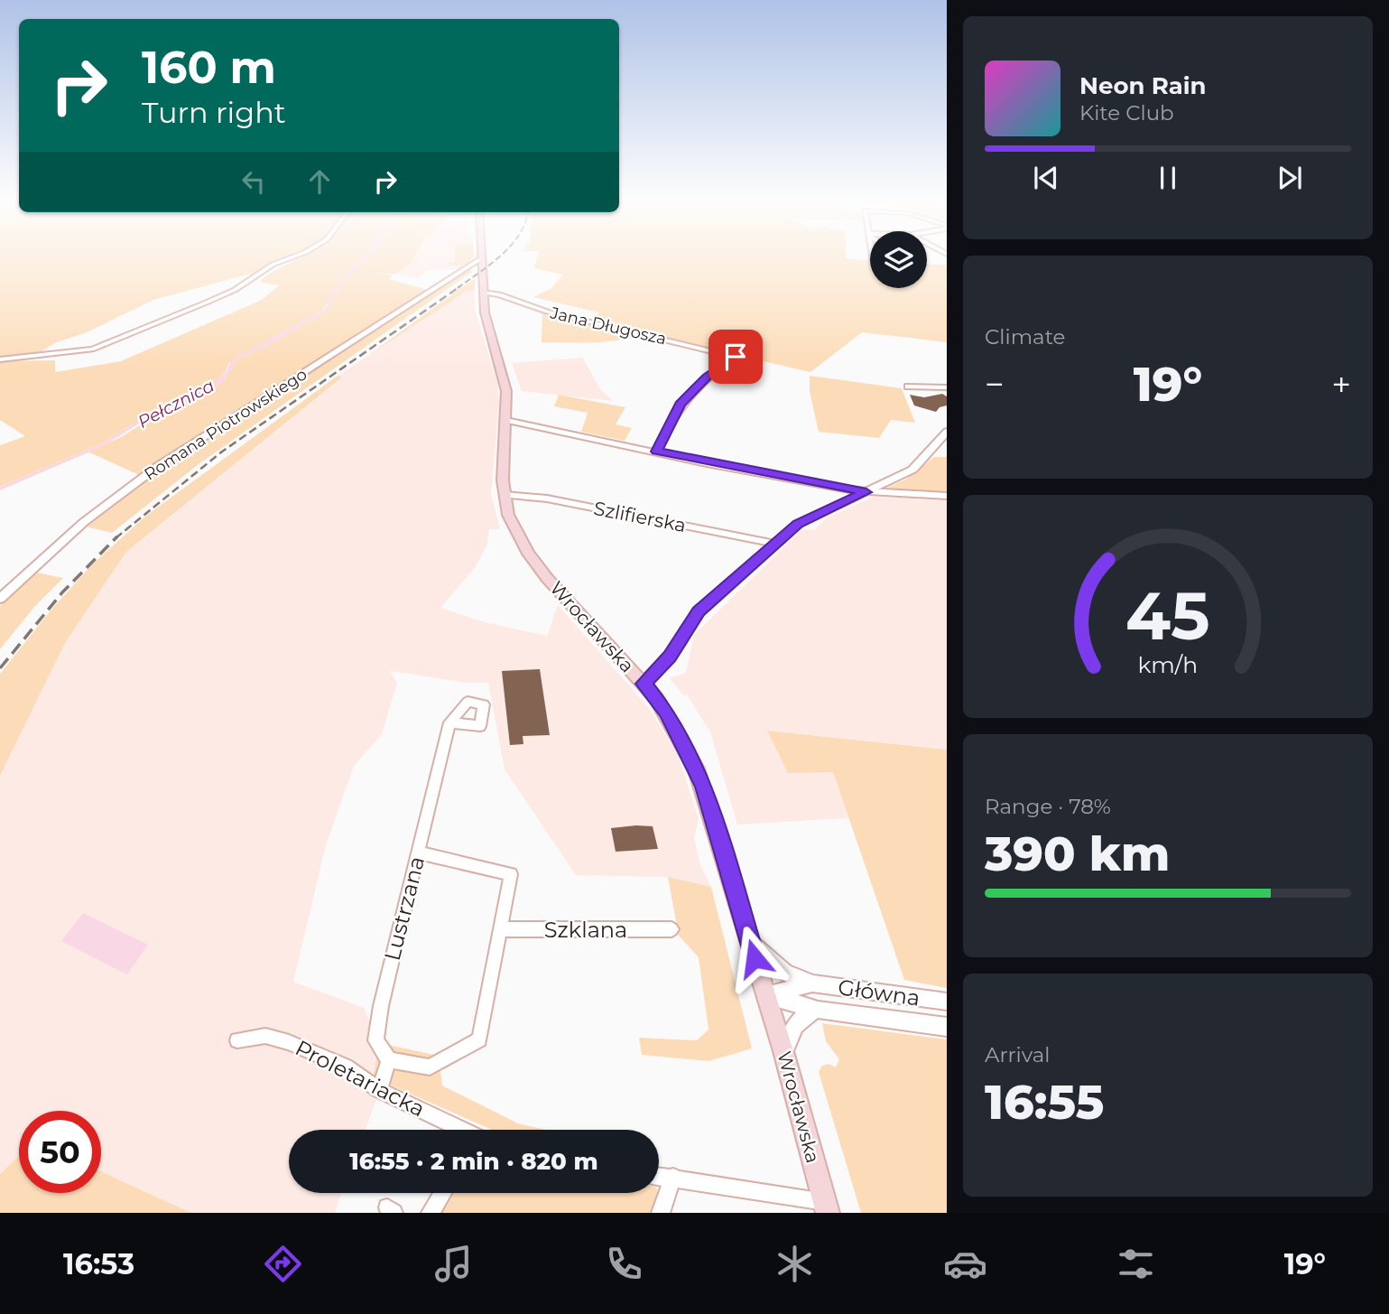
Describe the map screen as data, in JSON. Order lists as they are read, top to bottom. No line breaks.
{"streets":{"main road":["Wrocławska"],"street":["Jana Długosza","Romana Piotrowskiego","Szlifierska","Lustrzana","Szklana","Główna","Proletariacka"]},"crossings":[["Jana Długosza","Wrocławska"],["Romana Piotrowskiego","Wrocławska"],["Szlifierska","Wrocławska"],["Wrocławska","Główna"]],"water":["Pełcznica"],"page":{"turn":["160 m","Turn right"],"song":["Neon Rain","Kite Club"],"tile":["Climate",["Range · 78%","390 km"],["Arrival","16:55"]],"heat":["−","19°","+"],"limit":"50","trip":"16:55 · 2 min · 820 m","tabs":["16:53","19°"],"gauge":["45","km/h"]}}
